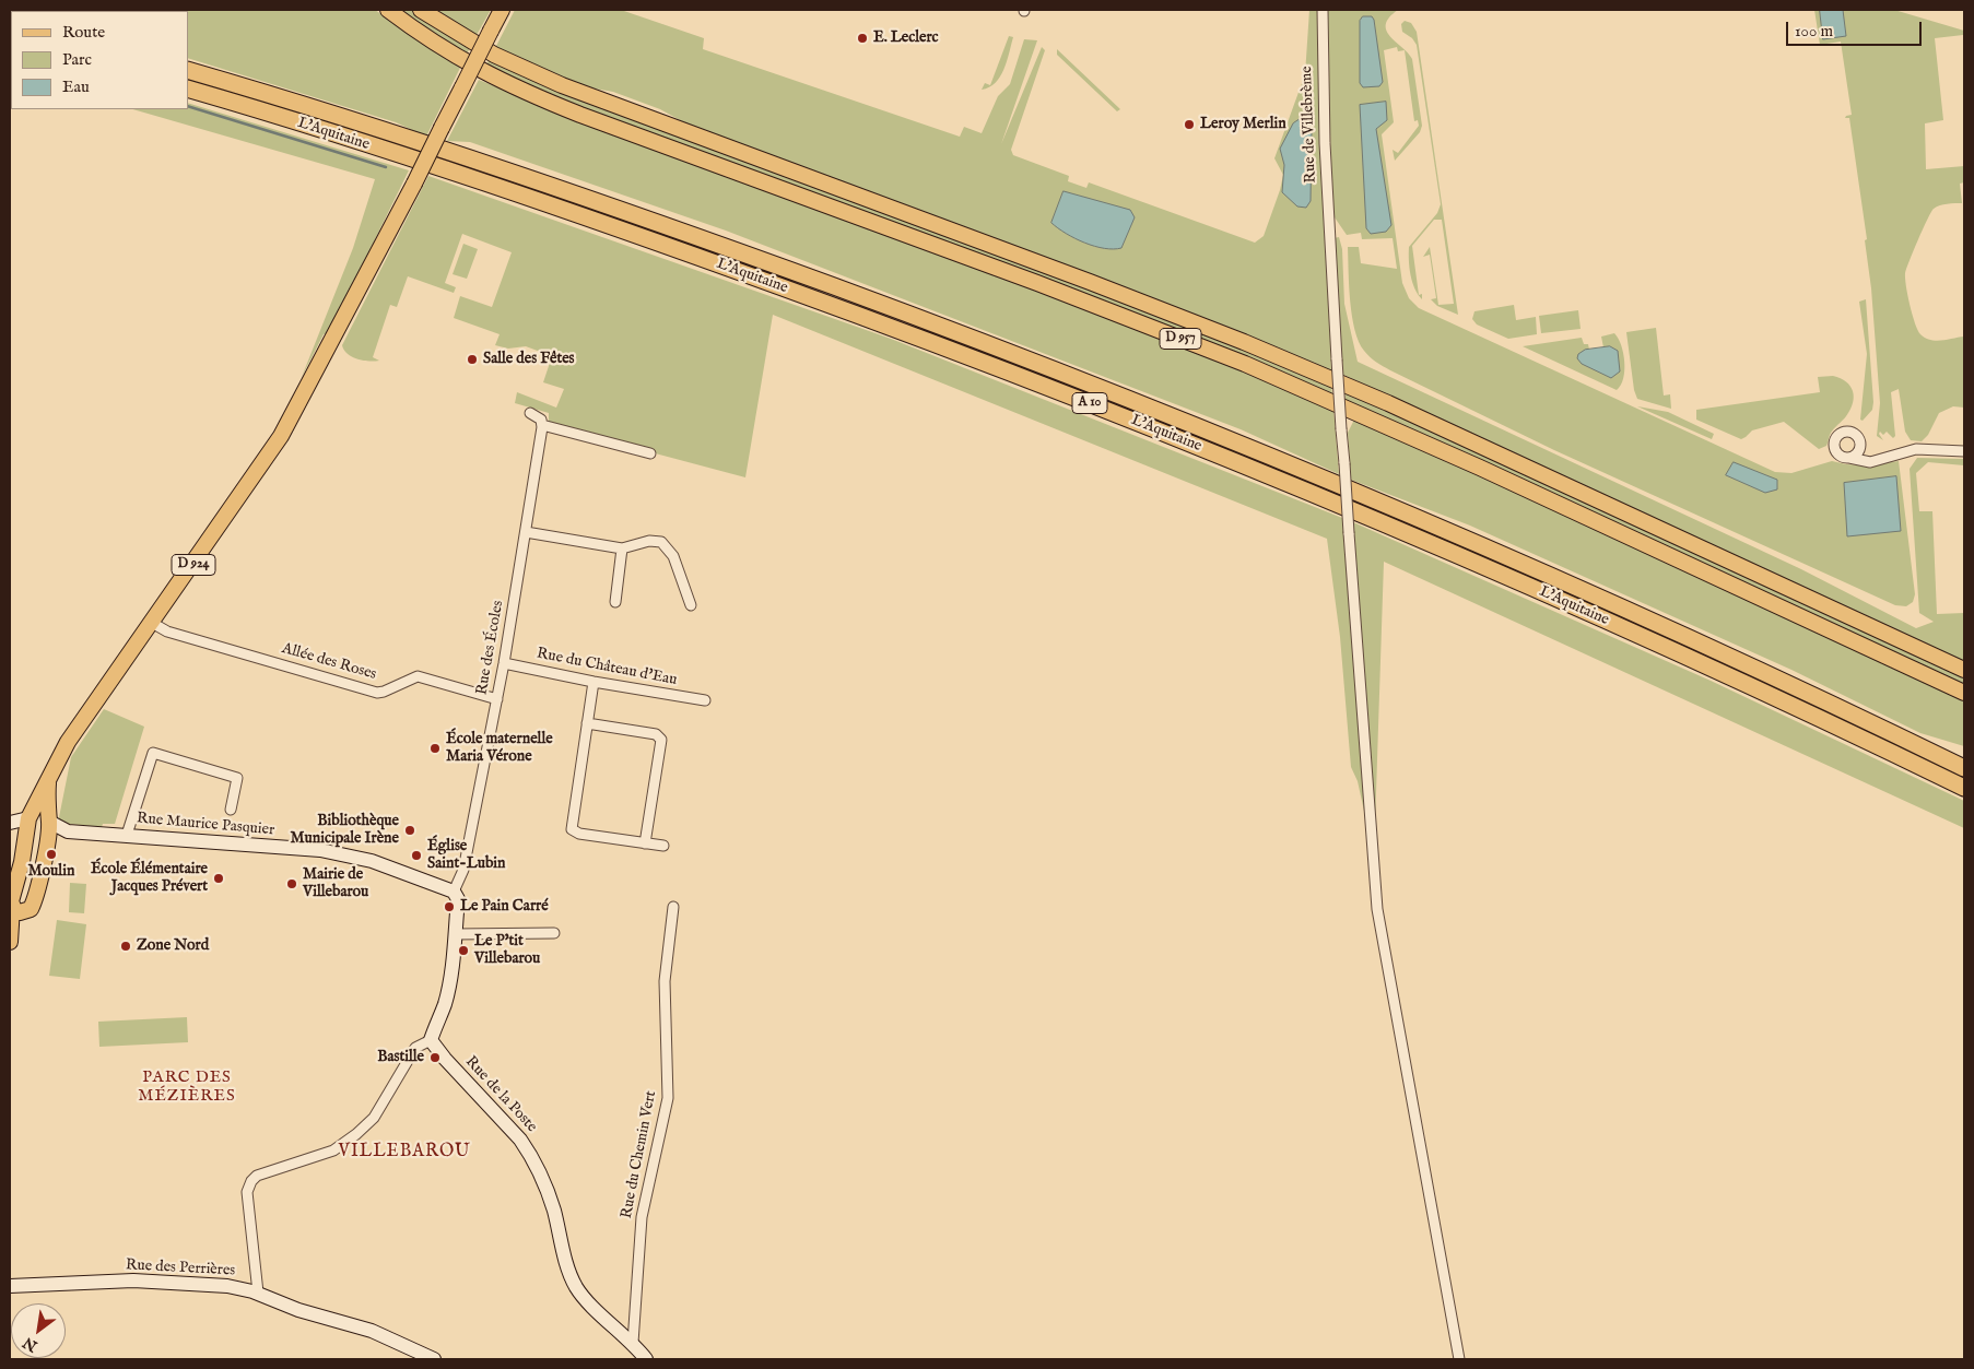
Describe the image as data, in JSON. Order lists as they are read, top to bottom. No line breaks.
{"streets":{"highway":["L'Aquitaine","A 10"],"main road":["D 957","D 924"],"street":["Rue de Villebrème","Rue des Écoles","Allée des Roses","Rue du Château d'Eau","Rue Maurice Pasquier","Rue de la Poste","Rue du Chemin Vert","Rue des Perrières"]},"crossings":[["D 924","Allée des Roses"],["D 924","Rue Maurice Pasquier"],["Rue des Écoles","Allée des Roses"],["Rue des Écoles","Rue du Château d'Eau"],["Rue des Écoles","Rue Maurice Pasquier"],["Rue de la Poste","Rue du Chemin Vert"]],"districts":["PARC DES MÉZIÈRES","VILLEBAROU"],"places":["E. Leclerc","Leroy Merlin","Salle des Fêtes","École maternelle Maria Vérone","Bibliothèque Municipale Irène","Moulin","Église Saint-Lubin","École Élémentaire Jacques Prévert","Mairie de Villebarou","Le Pain Carré","Zone Nord","Le P'tit Villebarou","Bastille"],"legend":["Route","Parc","Eau"],"scale_bar":"100 m","north":"bottom left"}
